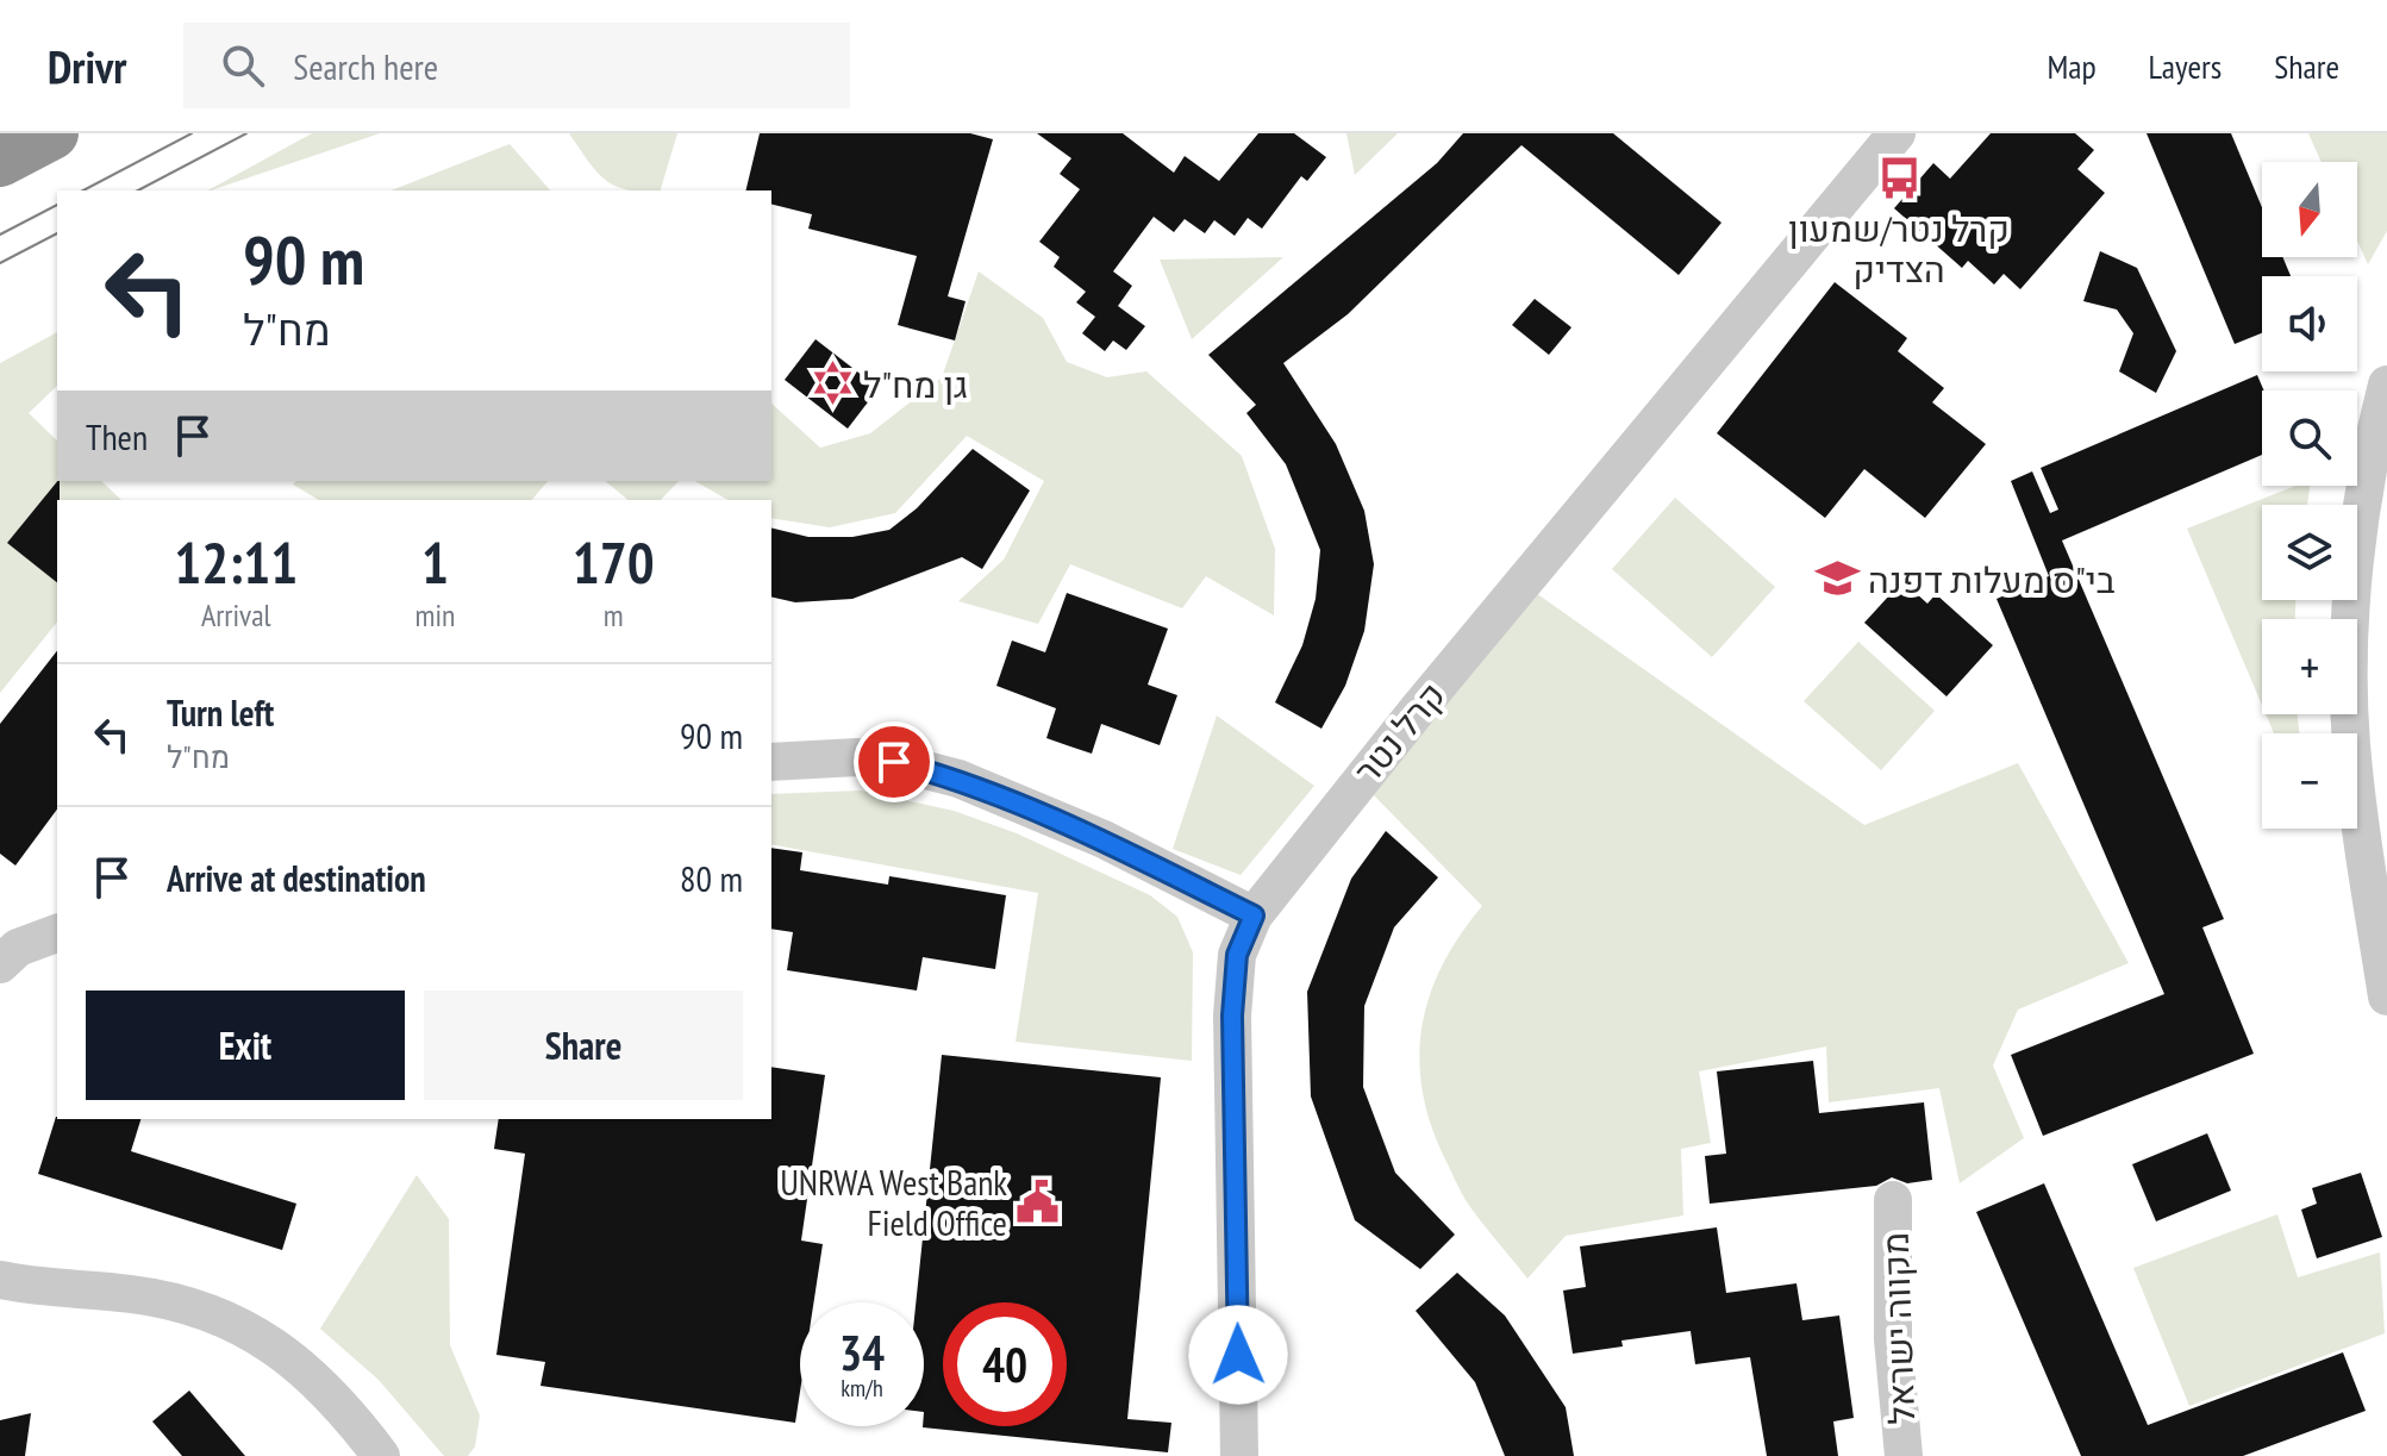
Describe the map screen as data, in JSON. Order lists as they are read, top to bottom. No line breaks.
{"streets":{"street":["קרל נטר","מקווה ישראל"]},"places":{"bus stop":["קרל נטר/שמעון הצדיק"],"synagogue":["גן מח\"ל"],"school or university":["בי\"ס מעלות דפנה"],"public building":["UNRWA West Bank Field Office"]},"north":"bottom","page":{"header":"Drivr","search":"Search here","nav":["Map","Layers","Share"],"map_buttons":["+","−"],"turn":["90 m","מח\"ל"],"then":"Then","eta":["12:11","Arrival","1","min","170","m"],"list":[{"name":"Turn left","note":"מח\"ל","value":"90 m"},{"name":"Arrive at destination","value":"80 m"}],"buttons":["Exit","Share"],"speed":"34 km/h","limit":"40"}}
